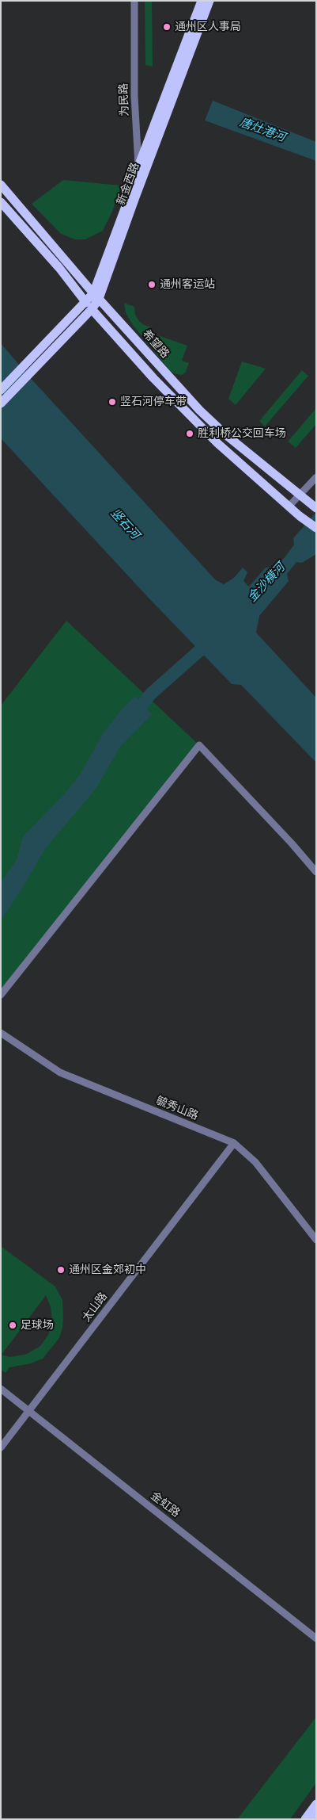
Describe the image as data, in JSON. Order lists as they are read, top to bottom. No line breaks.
{"streets":{"main road":["新金西路","希望路"],"street":["为民路","毓秀山路","太山路","金虹路"]},"crossings":[["为民路","新金西路"],["新金西路","希望路"],["毓秀山路","太山路"],["太山路","金虹路"]],"water":["唐灶港河","竖石河","金沙横河"],"places":["通州区人事局","通州客运站","竖石河停车带","胜利桥公交回车场","通州区金郊初中","足球场"]}
